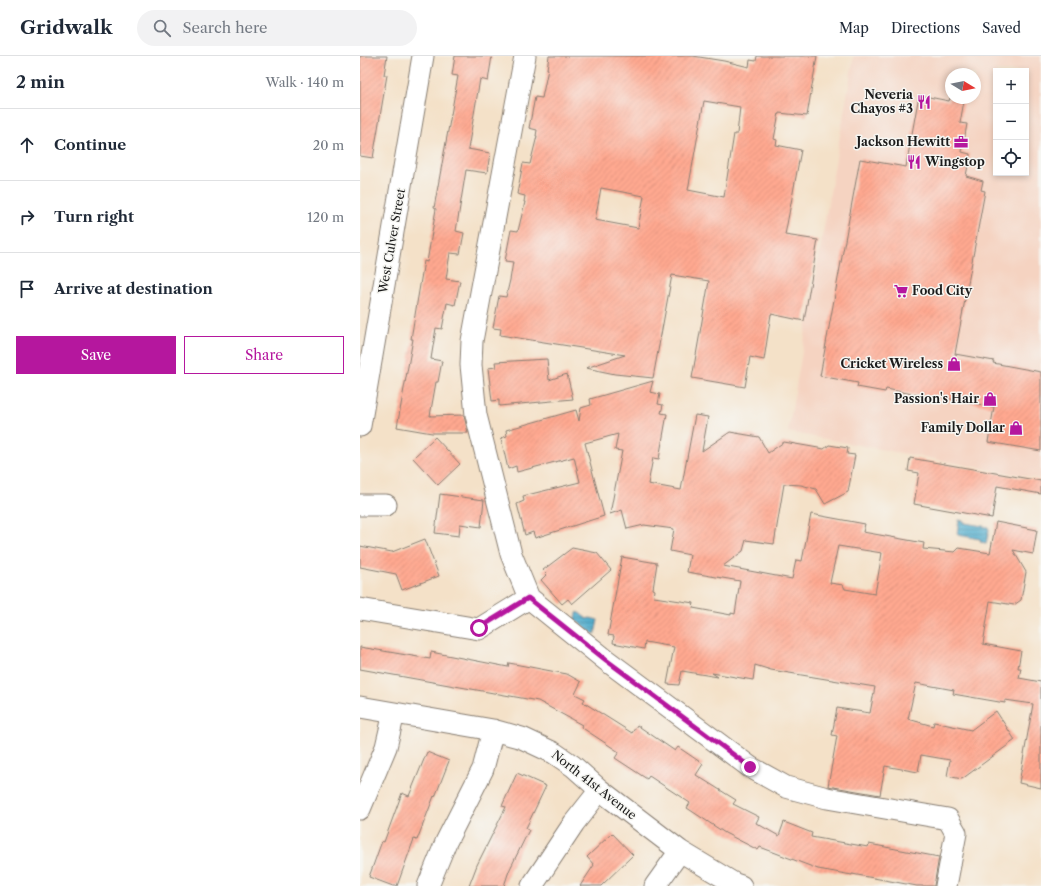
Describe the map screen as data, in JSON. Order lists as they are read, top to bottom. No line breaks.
{"streets":{"street":["West Culver Street","North 41st Avenue"]},"places":{"restaurant":["Neveria Chayos #3","Wingstop"],"office":["Jackson Hewitt"],"supermarket":["Food City"],"shop":["Cricket Wireless","Passion's Hair","Family Dollar"]},"north":"right","page":{"header":"Gridwalk","search":"Search here","nav":["Map","Directions","Saved"],"heading":["2 min","Walk · 140 m"],"map_buttons":["+","−"],"list":[["Continue","20 m"],["Turn right","120 m"],"Arrive at destination"],"buttons":["Save","Share"]}}
